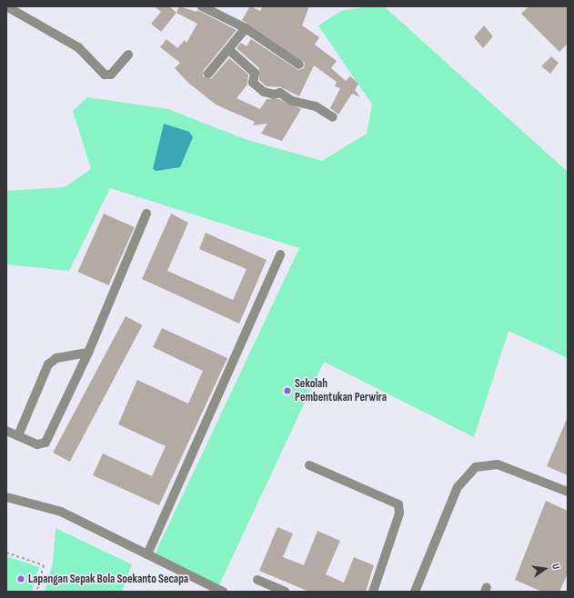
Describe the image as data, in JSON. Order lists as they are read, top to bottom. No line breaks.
{"places":["Sekolah Pembentukan Perwira","Lapangan Sepak Bola Soekanto Secapa"],"north":"right"}
